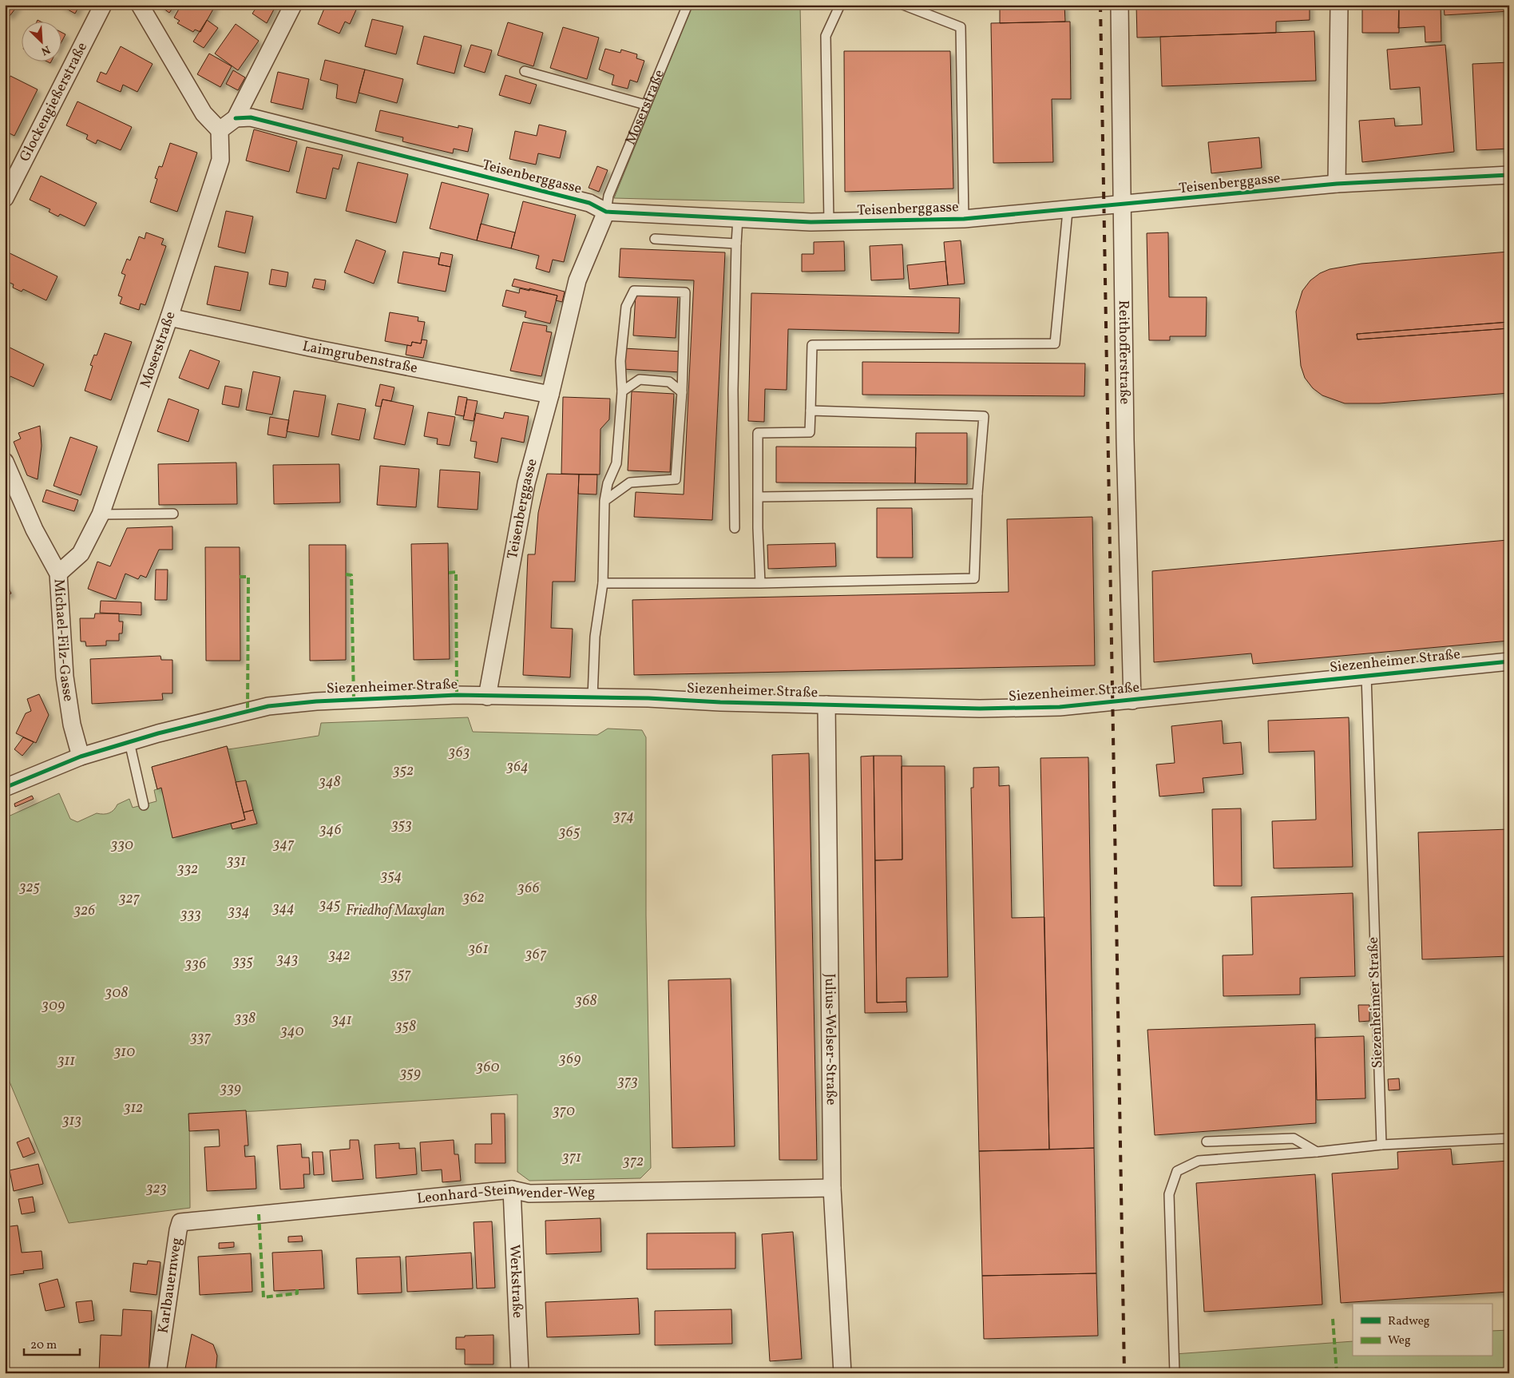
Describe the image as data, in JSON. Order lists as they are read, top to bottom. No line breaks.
{"streets":{"street":["Glockengießerstraße","Moserstraße","Teisenberggasse","Reithofferstraße","Laimgrubenstraße","Michael-Filz-Gasse","Siezenheimer Straße","Julius-Welser-Straße","Leonhard-Steinwender-Weg","Werkstraße","Karlbauernweg"]},"crossings":[["Moserstraße","Teisenberggasse"],["Moserstraße","Laimgrubenstraße"],["Moserstraße","Michael-Filz-Gasse"],["Teisenberggasse","Reithofferstraße"],["Teisenberggasse","Laimgrubenstraße"],["Teisenberggasse","Siezenheimer Straße"],["Reithofferstraße","Siezenheimer Straße"],["Michael-Filz-Gasse","Siezenheimer Straße"],["Siezenheimer Straße","Julius-Welser-Straße"],["Julius-Welser-Straße","Leonhard-Steinwender-Weg"],["Leonhard-Steinwender-Weg","Werkstraße"],["Leonhard-Steinwender-Weg","Karlbauernweg"]],"parks":["363","364","352","348","374","353","346","365","347","330","331","332","354","325","366","362","327","345","344","326","Friedhof Maxglan","334","333","361","367","342","343","335","336","357","308","368","309","338","341","358","340","337","310","369","311","360","359","373","339","312","370","313","371","372","323"],"legend":["Radweg","Weg"],"scale_bar":"20 m","north":"bottom right"}
